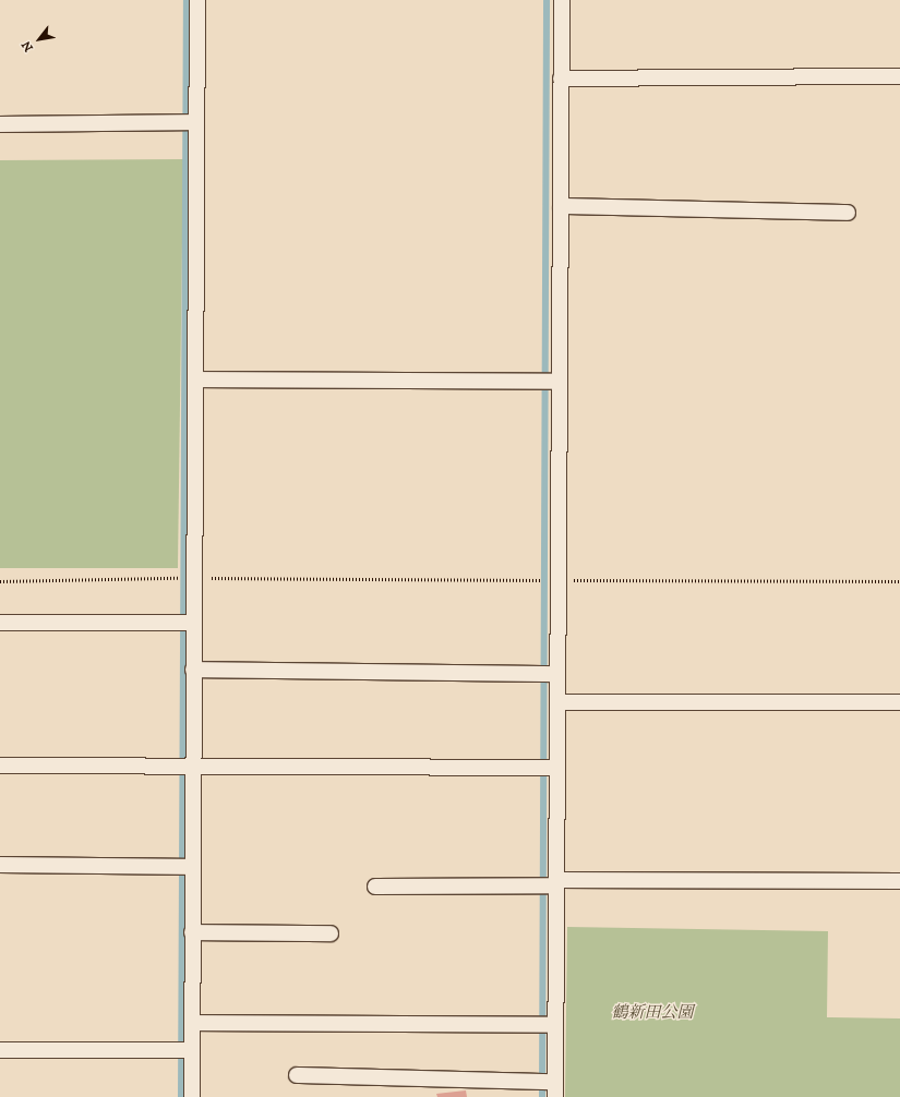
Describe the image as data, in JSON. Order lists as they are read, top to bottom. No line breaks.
{"parks":["鶴新田公園"],"north":"bottom left"}
